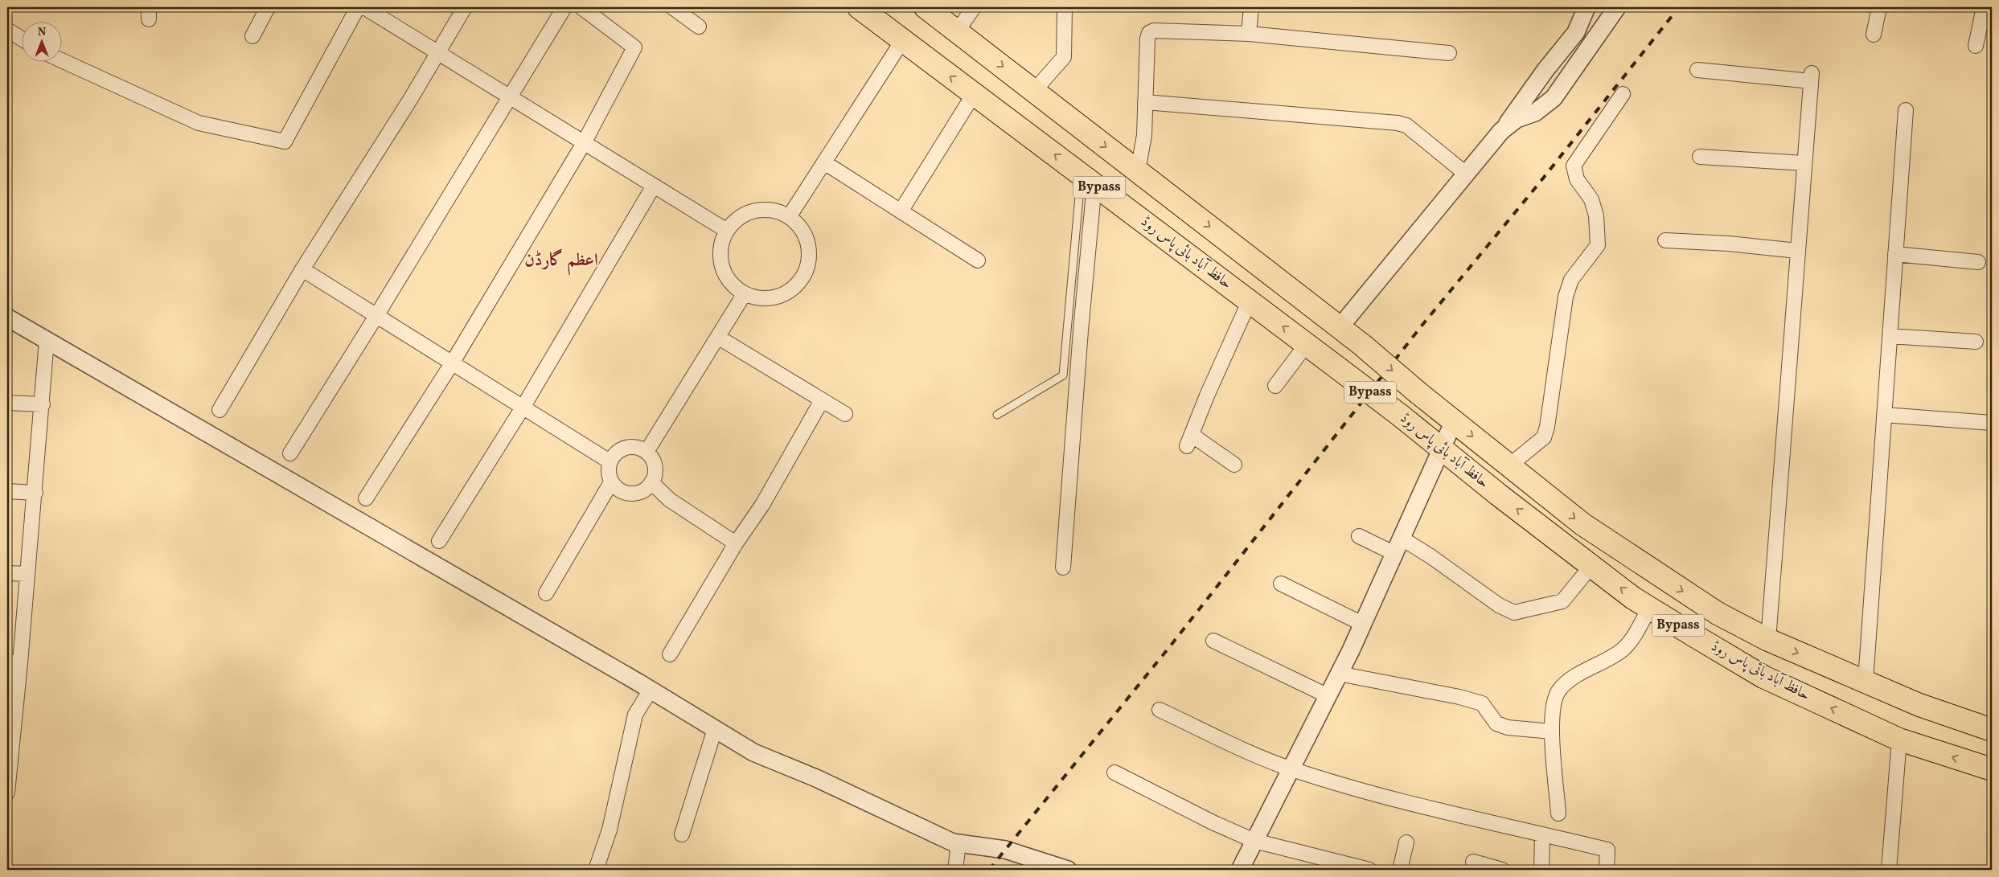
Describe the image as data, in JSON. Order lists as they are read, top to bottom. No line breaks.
{"streets":{"highway":["Bypass","حافظ آباد بائی پاس روڈ"]},"districts":["اعظم گارڈن"],"north":"top"}
